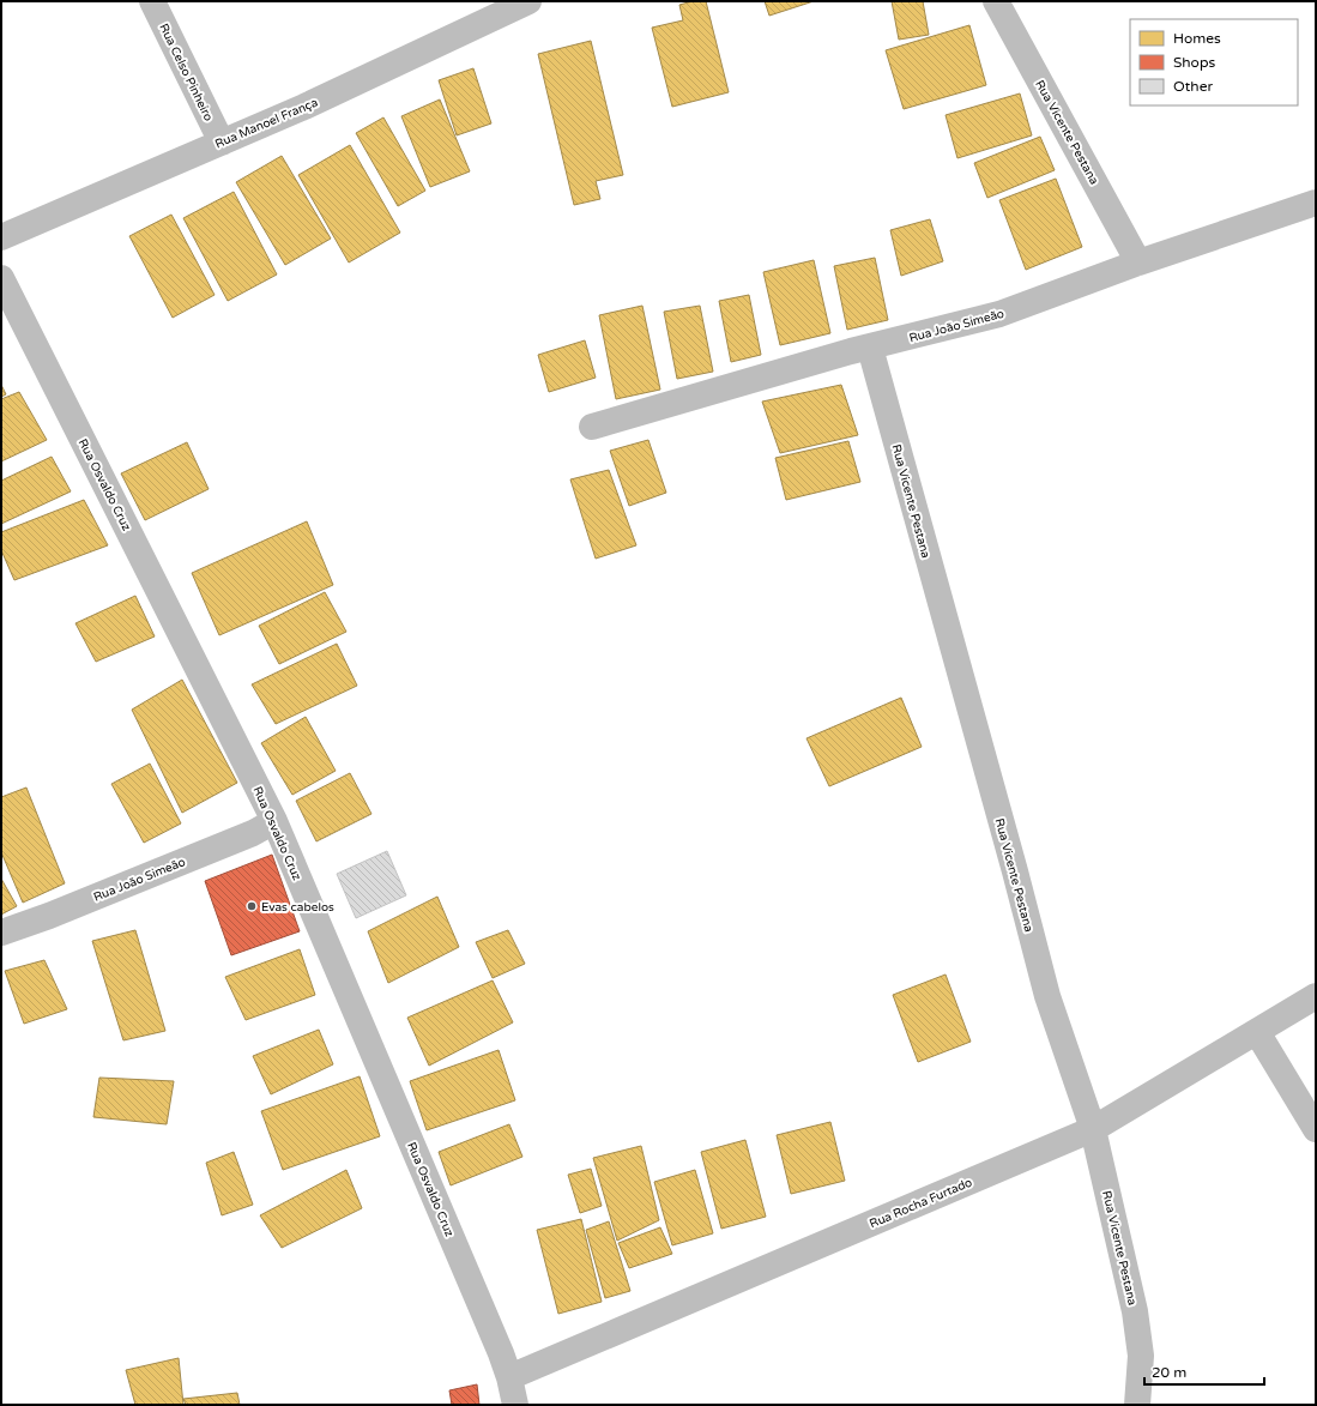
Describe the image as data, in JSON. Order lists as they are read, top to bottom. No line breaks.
{"streets":{"street":["Rua Celso Pinheiro","Rua Manoel França","Rua Vicente Pestana","Rua João Simeão","Rua Osvaldo Cruz","Rua Rocha Furtado"]},"crossings":[["Rua Celso Pinheiro","Rua Manoel França"],["Rua Vicente Pestana","Rua João Simeão"],["Rua Vicente Pestana","Rua Rocha Furtado"],["Rua João Simeão","Rua Osvaldo Cruz"],["Rua Osvaldo Cruz","Rua Rocha Furtado"]],"places":["Evas cabelos"],"legend":["Homes","Shops","Other"],"scale_bar":"20 m"}
